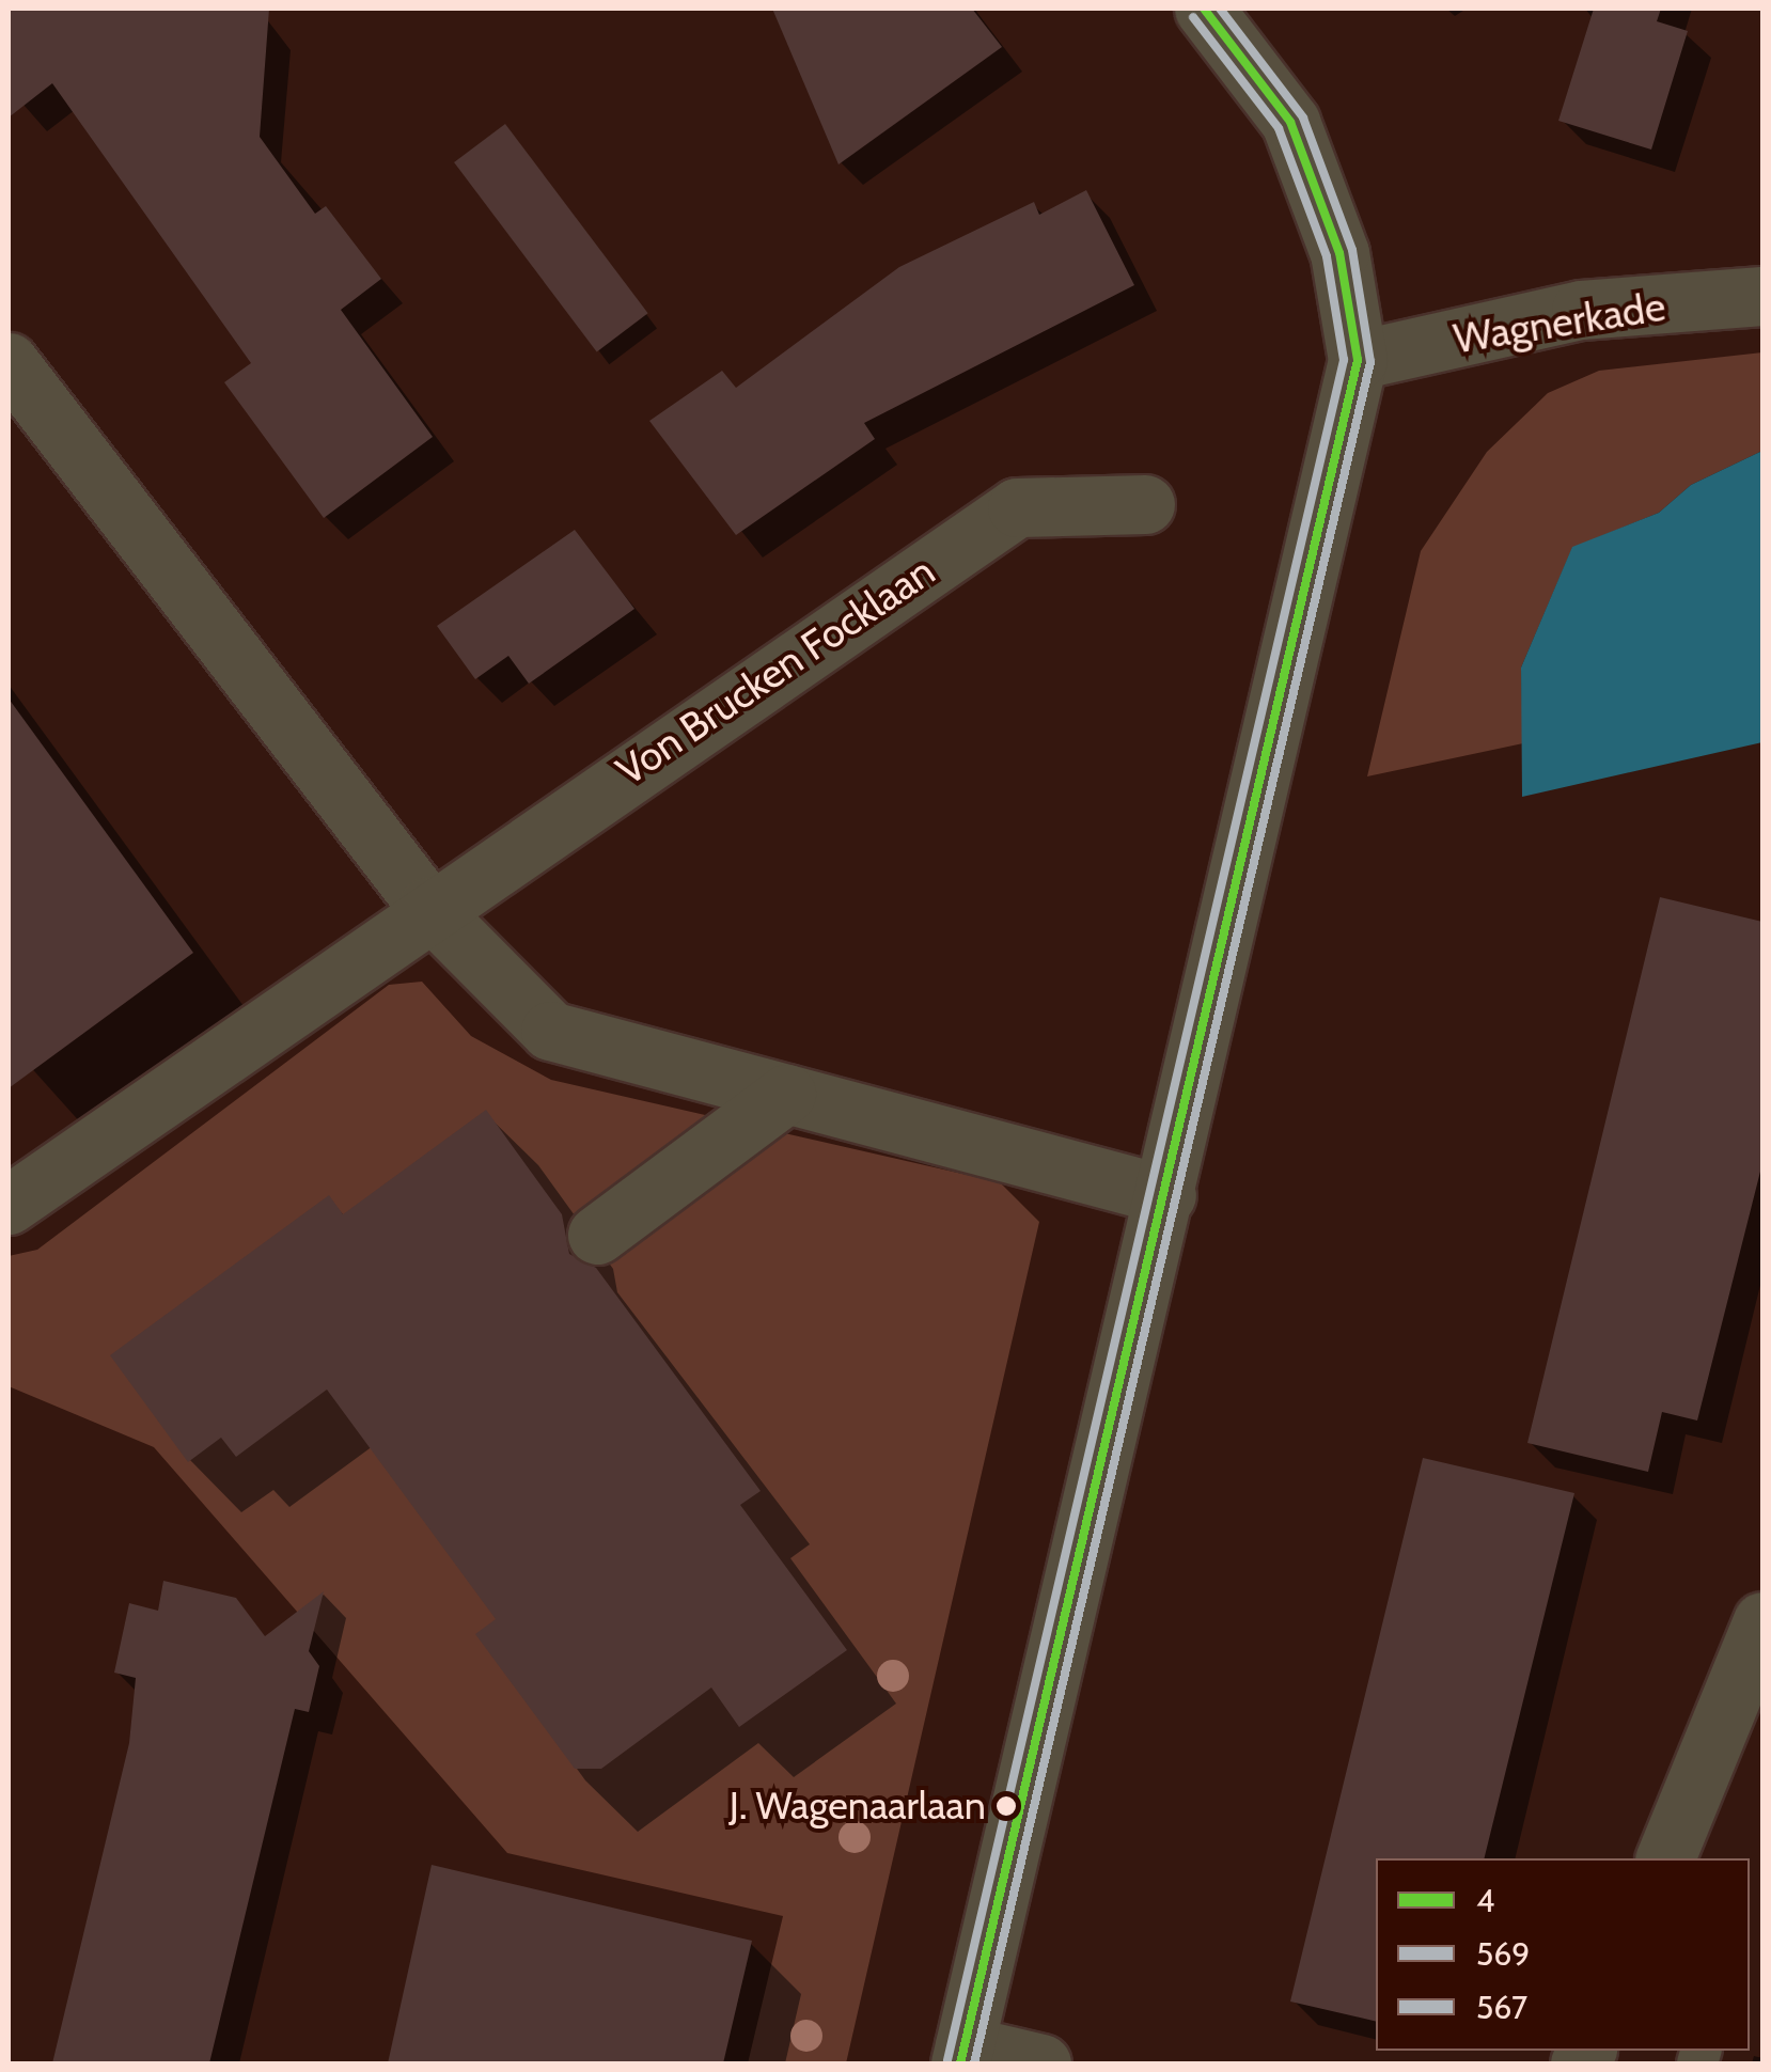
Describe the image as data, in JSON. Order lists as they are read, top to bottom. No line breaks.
{"streets":{"street":["Wagnerkade","Von Brucken Focklaan"]},"places":["J. Wagenaarlaan"],"lines":["transit line 4","transit line 569","transit line 567"],"legend":["4","569","567"]}
